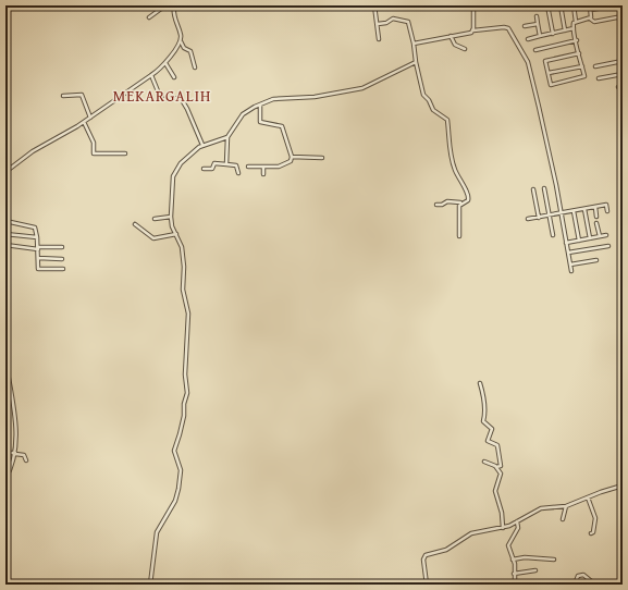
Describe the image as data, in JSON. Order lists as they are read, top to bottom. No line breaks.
{"districts":["MEKARGALIH"]}
